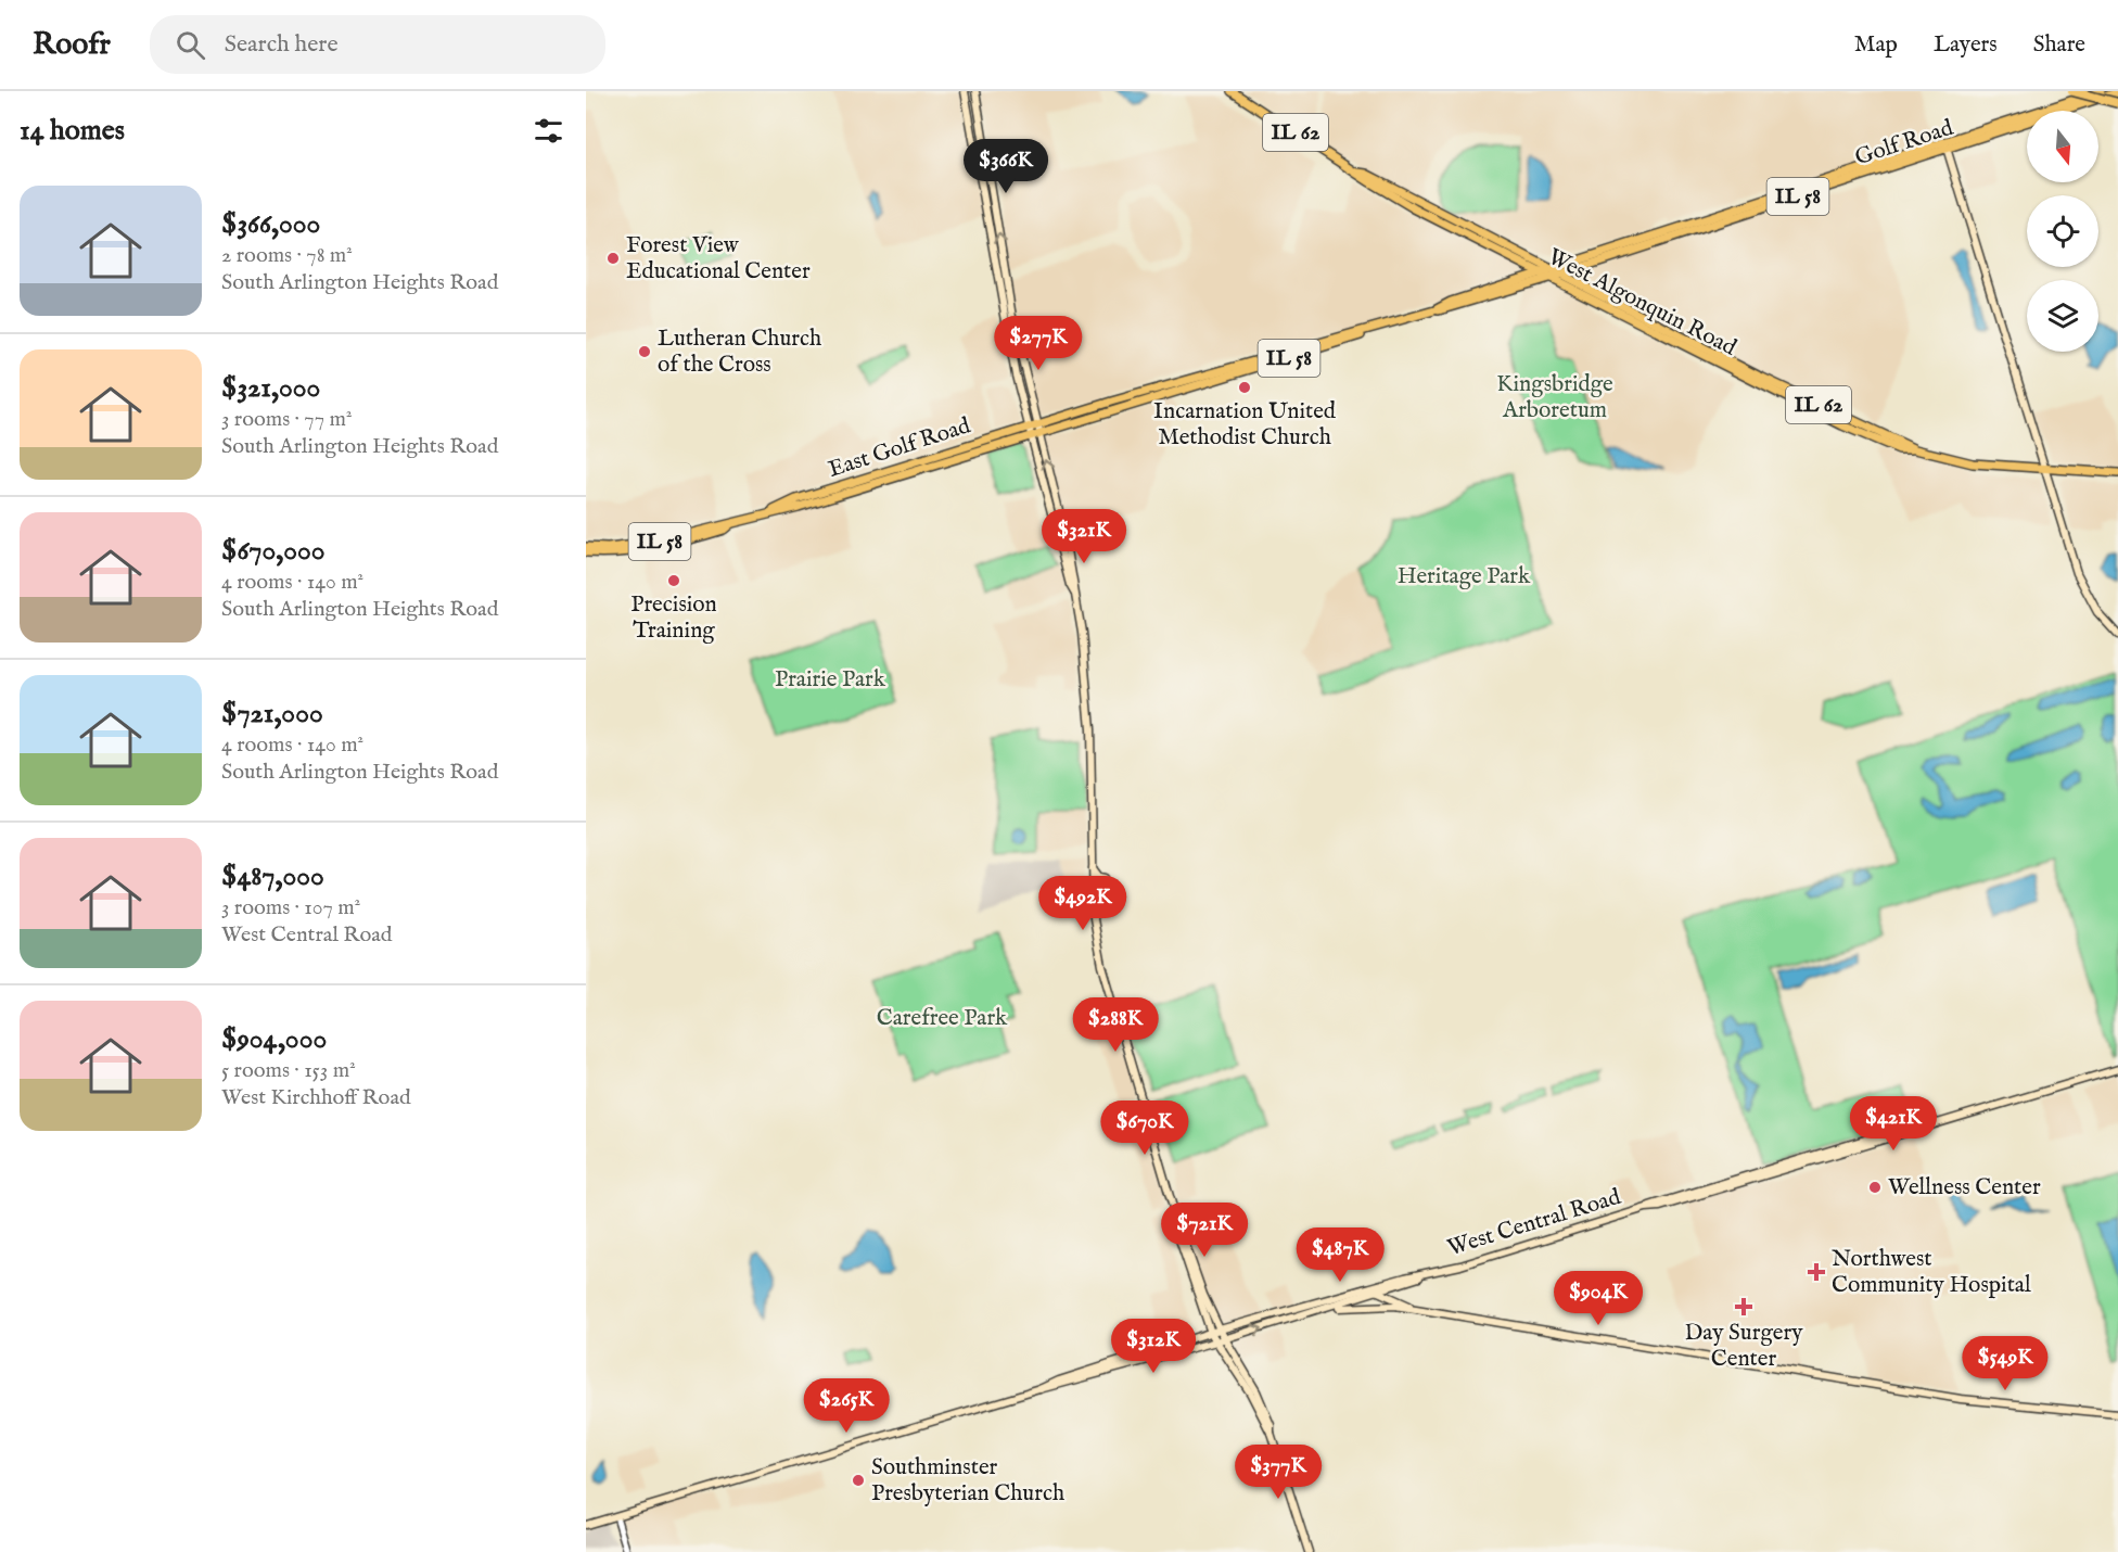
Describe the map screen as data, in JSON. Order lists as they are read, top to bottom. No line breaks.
{"streets":{"main road":["IL 62","Golf Road","IL 58","West Algonquin Road","East Golf Road","West Central Road"]},"crossings":[["Golf Road","IL 58"],["Golf Road","West Algonquin Road"],["IL 58","West Algonquin Road"],["IL 58","East Golf Road"]],"parks":["Kingsbridge Arboretum","Heritage Park","Prairie Park","Carefree Park"],"places":{"other":["Forest View Educational Center","Lutheran Church of the Cross","Incarnation United Methodist Church","Precision Training","Wellness Center","Southminster Presbyterian Church"],"health":["Northwest Community Hospital","Day Surgery Center"]},"north":"bottom","page":{"header":"Roofr","search":"Search here","nav":["Map","Layers","Share"],"heading":"14 homes","price":["$366K","$277K","$321K","$492K","$288K","$421K","$670K","$721K","$487K","$904K","$312K","$549K","$265K","$377K"],"list":[{"name":"$366,000","note":"2 rooms · 78 m² · South Arlington Heights Road"},{"name":"$321,000","note":"3 rooms · 77 m² · South Arlington Heights Road"},{"name":"$670,000","note":"4 rooms · 140 m² · South Arlington Heights Road"},{"name":"$721,000","note":"4 rooms · 140 m² · South Arlington Heights Road"},{"name":"$487,000","note":"3 rooms · 107 m² · West Central Road"},{"name":"$904,000","note":"5 rooms · 153 m² · West Kirchhoff Road"}]}}
